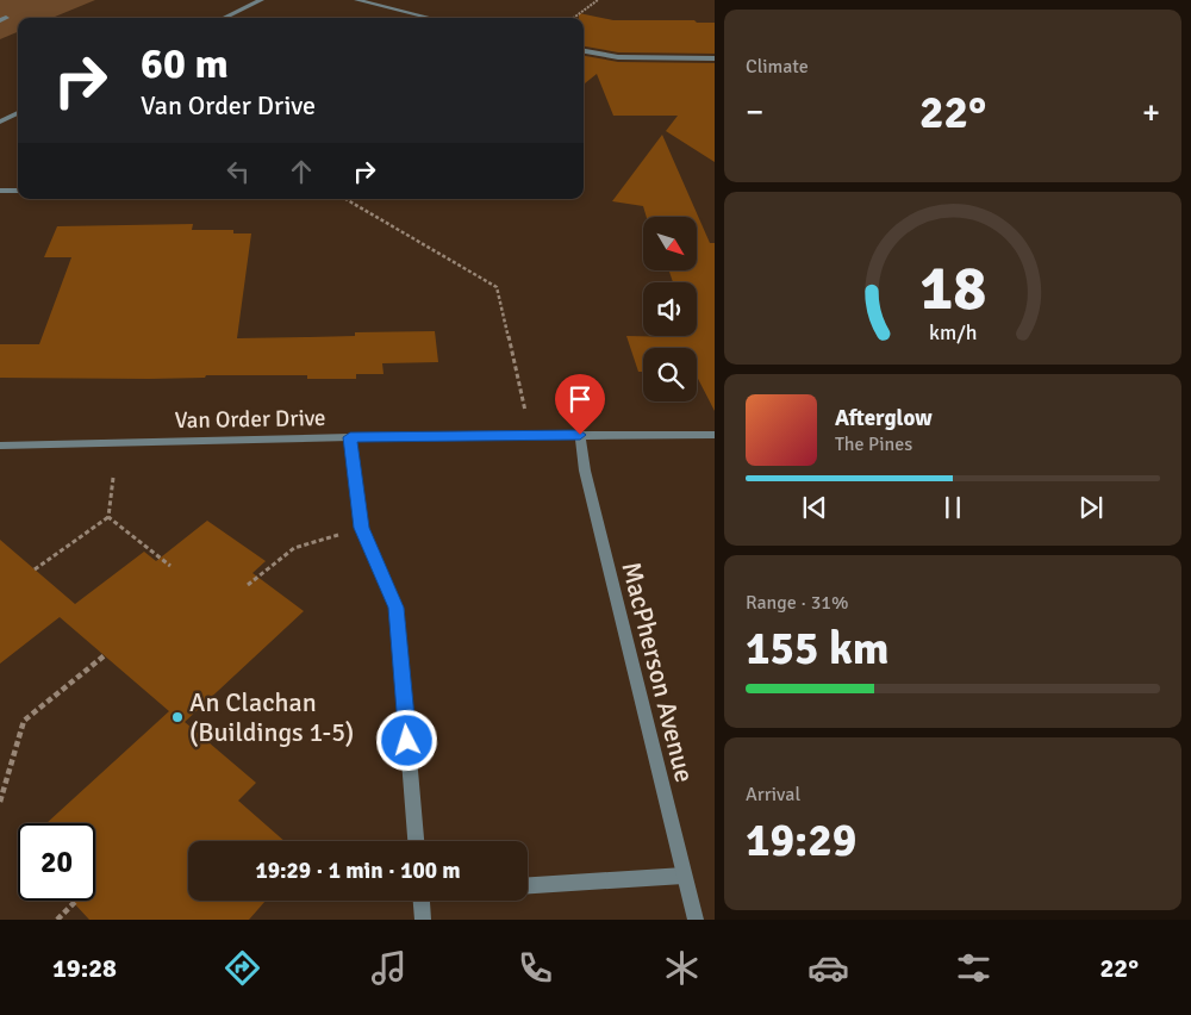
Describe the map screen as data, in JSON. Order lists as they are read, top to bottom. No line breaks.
{"streets":{"street":["Van Order Drive","MacPherson Avenue"]},"crossings":[["Van Order Drive","MacPherson Avenue"]],"places":["An Clachan (Buildings 1-5)"],"north":"bottom right","page":{"tile":["Climate",["Range · 31%","155 km"],["Arrival","19:29"]],"turn":["60 m","Van Order Drive"],"heat":["−","22°","+"],"song":["Afterglow","The Pines"],"limit":"20","trip":"19:29 · 1 min · 100 m","tabs":["19:28","22°"],"gauge":["18","km/h"]}}
